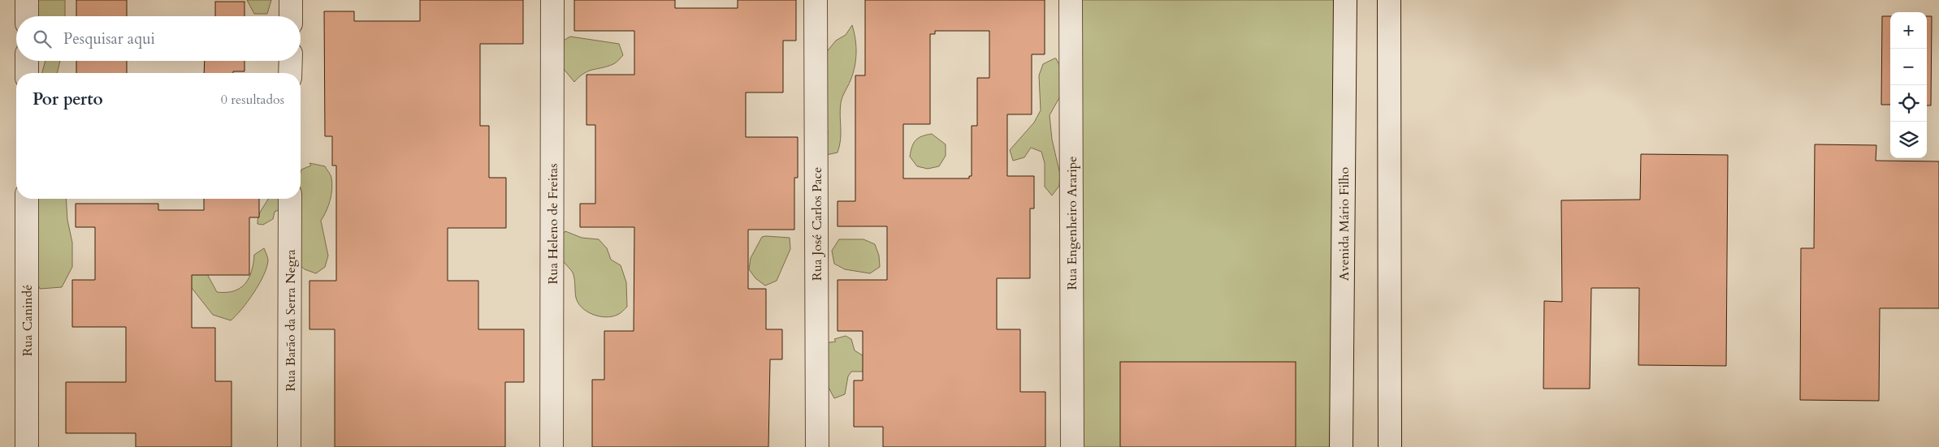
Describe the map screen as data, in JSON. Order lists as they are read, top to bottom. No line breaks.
{"streets":{"street":["Rua Engenheiro Araripe","Rua Heleno de Freitas","Rua José Carlos Pace","Avenida Mário Filho","Rua Canindé","Rua Barão da Serra Negra"]},"page":{"map_buttons":["+","−"],"search":"Pesquisar aqui","heading":["Por perto","0 resultados"]}}
